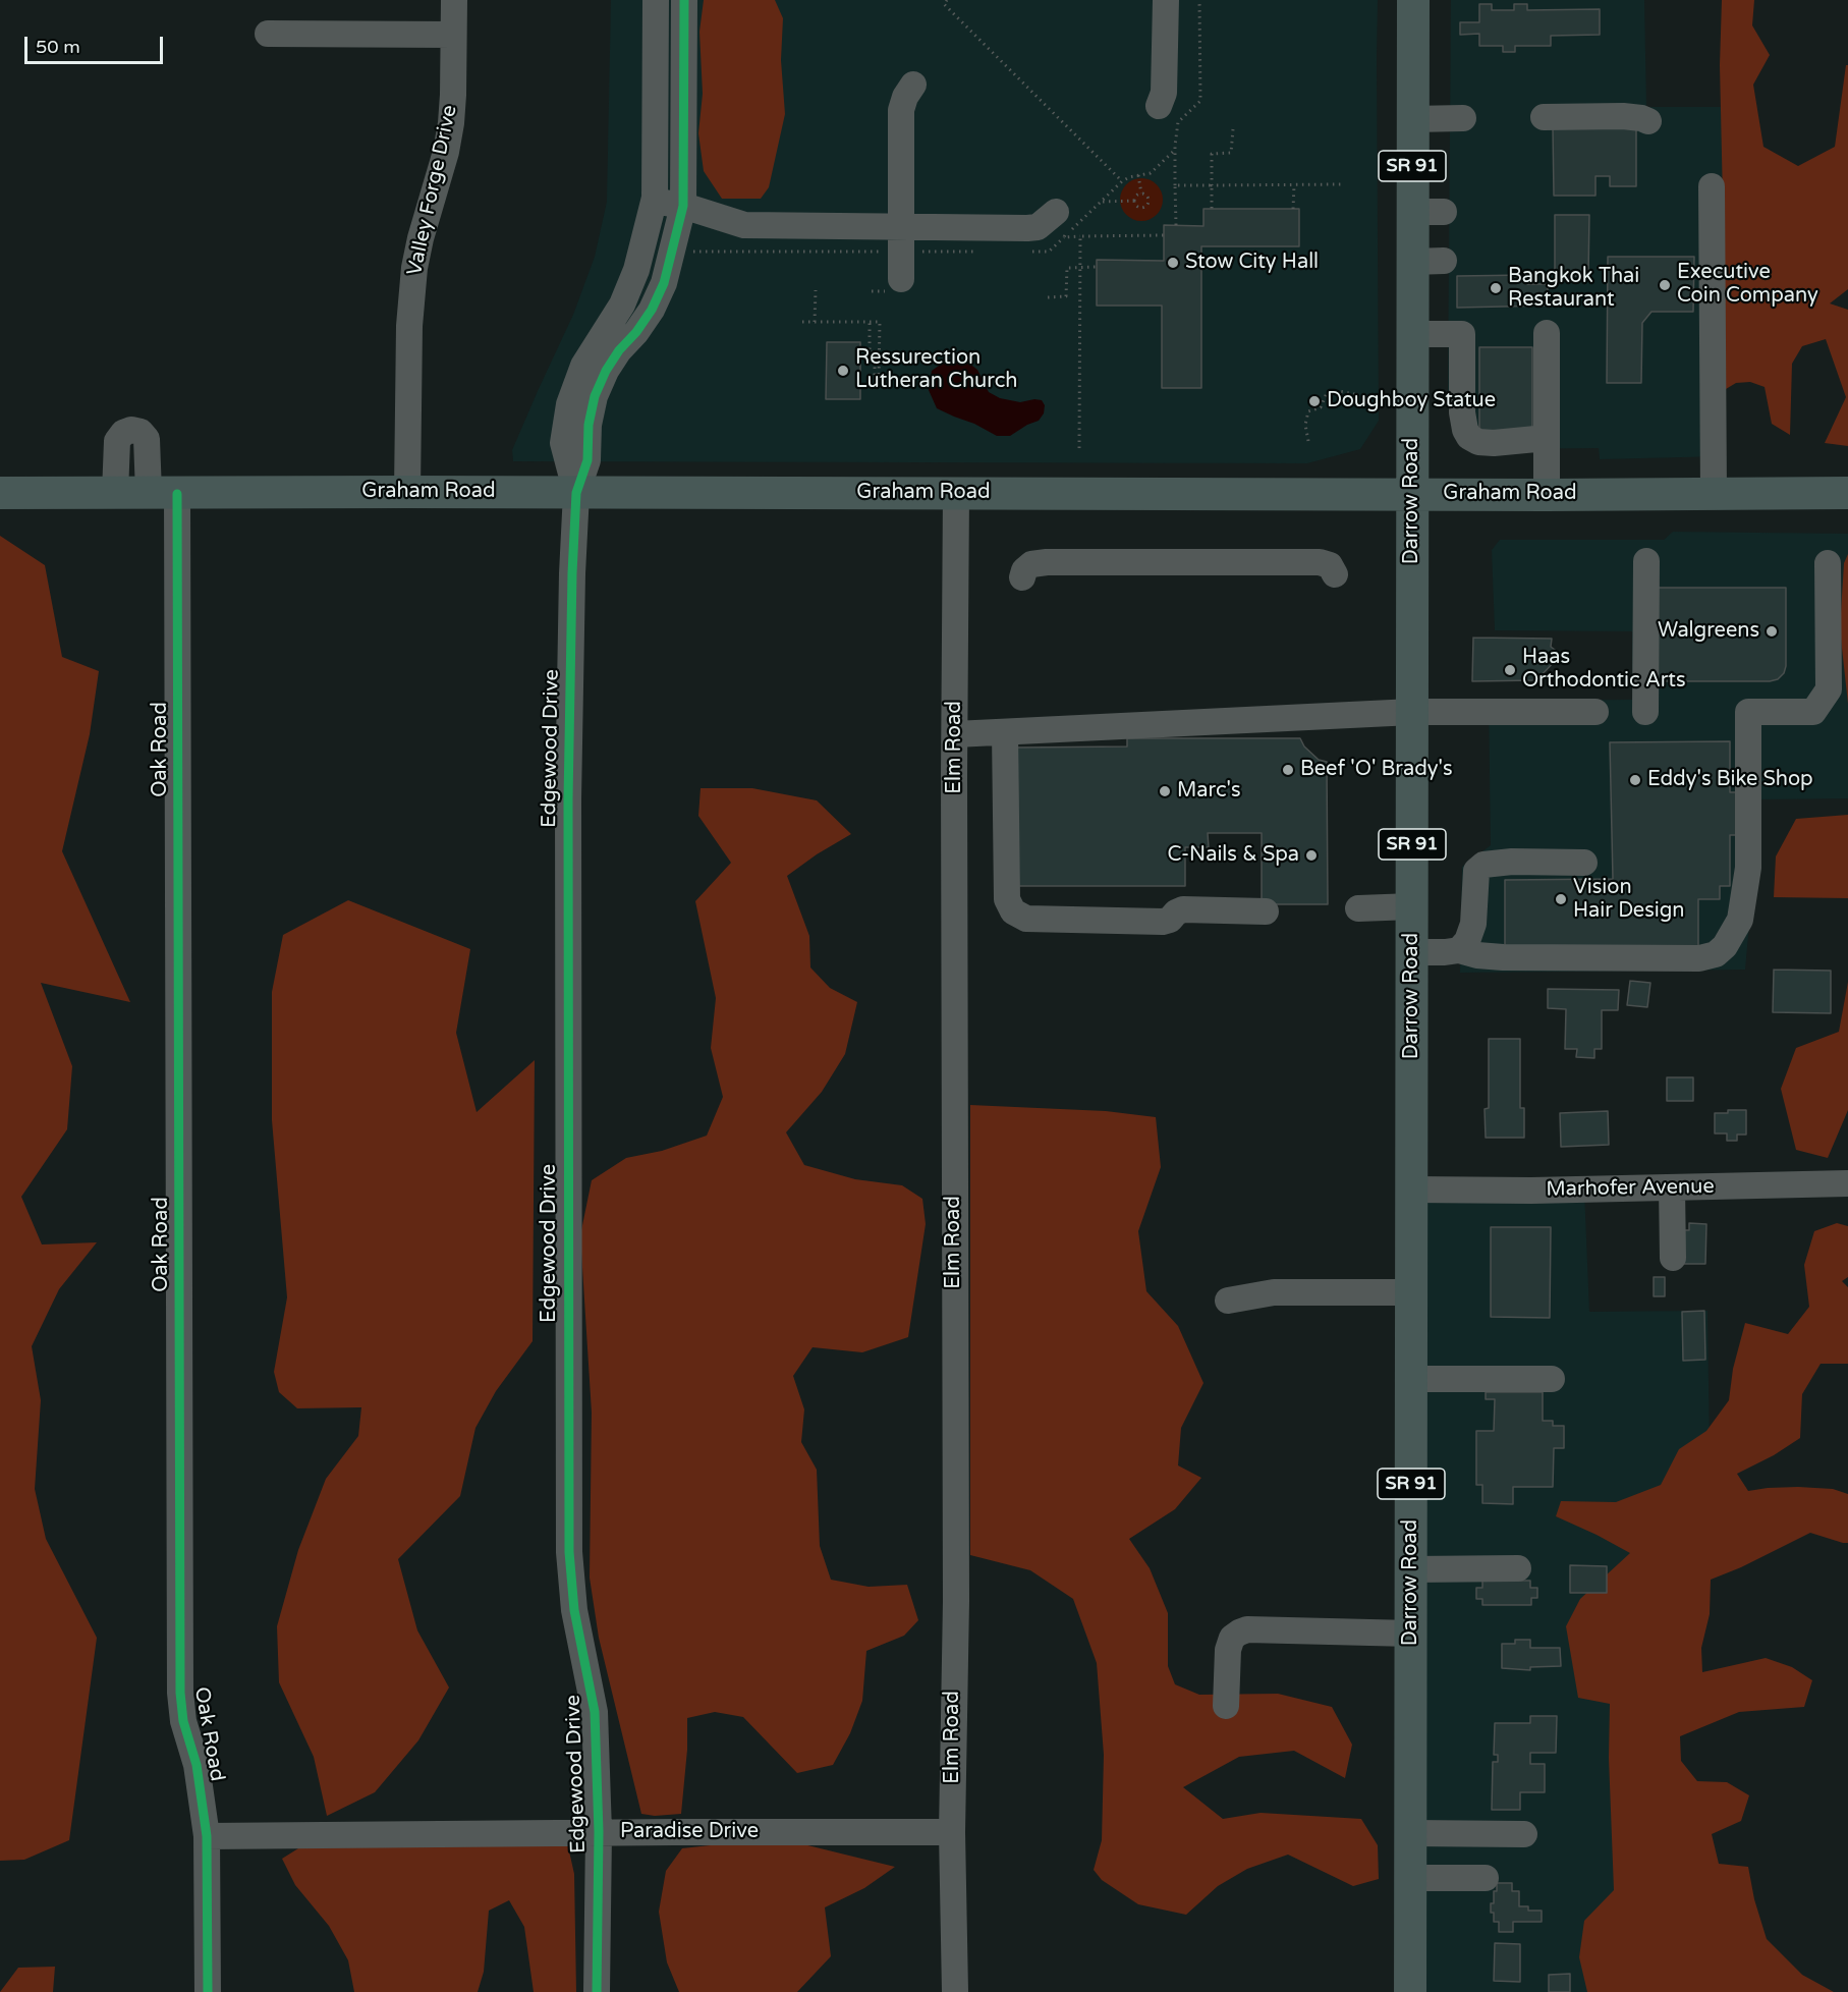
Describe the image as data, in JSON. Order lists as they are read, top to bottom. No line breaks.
{"streets":{"main road":["SR 91","Graham Road","Darrow Road"],"street":["Valley Forge Drive","Elm Road","Edgewood Drive","Oak Road","Marhofer Avenue","Paradise Drive"]},"crossings":[["Valley Forge Drive","Graham Road"],["Graham Road","Darrow Road"],["Graham Road","Elm Road"],["Graham Road","Edgewood Drive"],["Graham Road","Oak Road"],["Darrow Road","Marhofer Avenue"],["Elm Road","Paradise Drive"],["Edgewood Drive","Paradise Drive"],["Oak Road","Paradise Drive"]],"places":["Stow City Hall","Executive Coin Company","Bangkok Thai Restaurant","Ressurection Lutheran Church","Doughboy Statue","Walgreens","Haas Orthodontic Arts","Beef 'O' Brady's","Eddy's Bike Shop","Marc's","C-Nails & Spa","Vision Hair Design"],"scale_bar":"50 m"}
